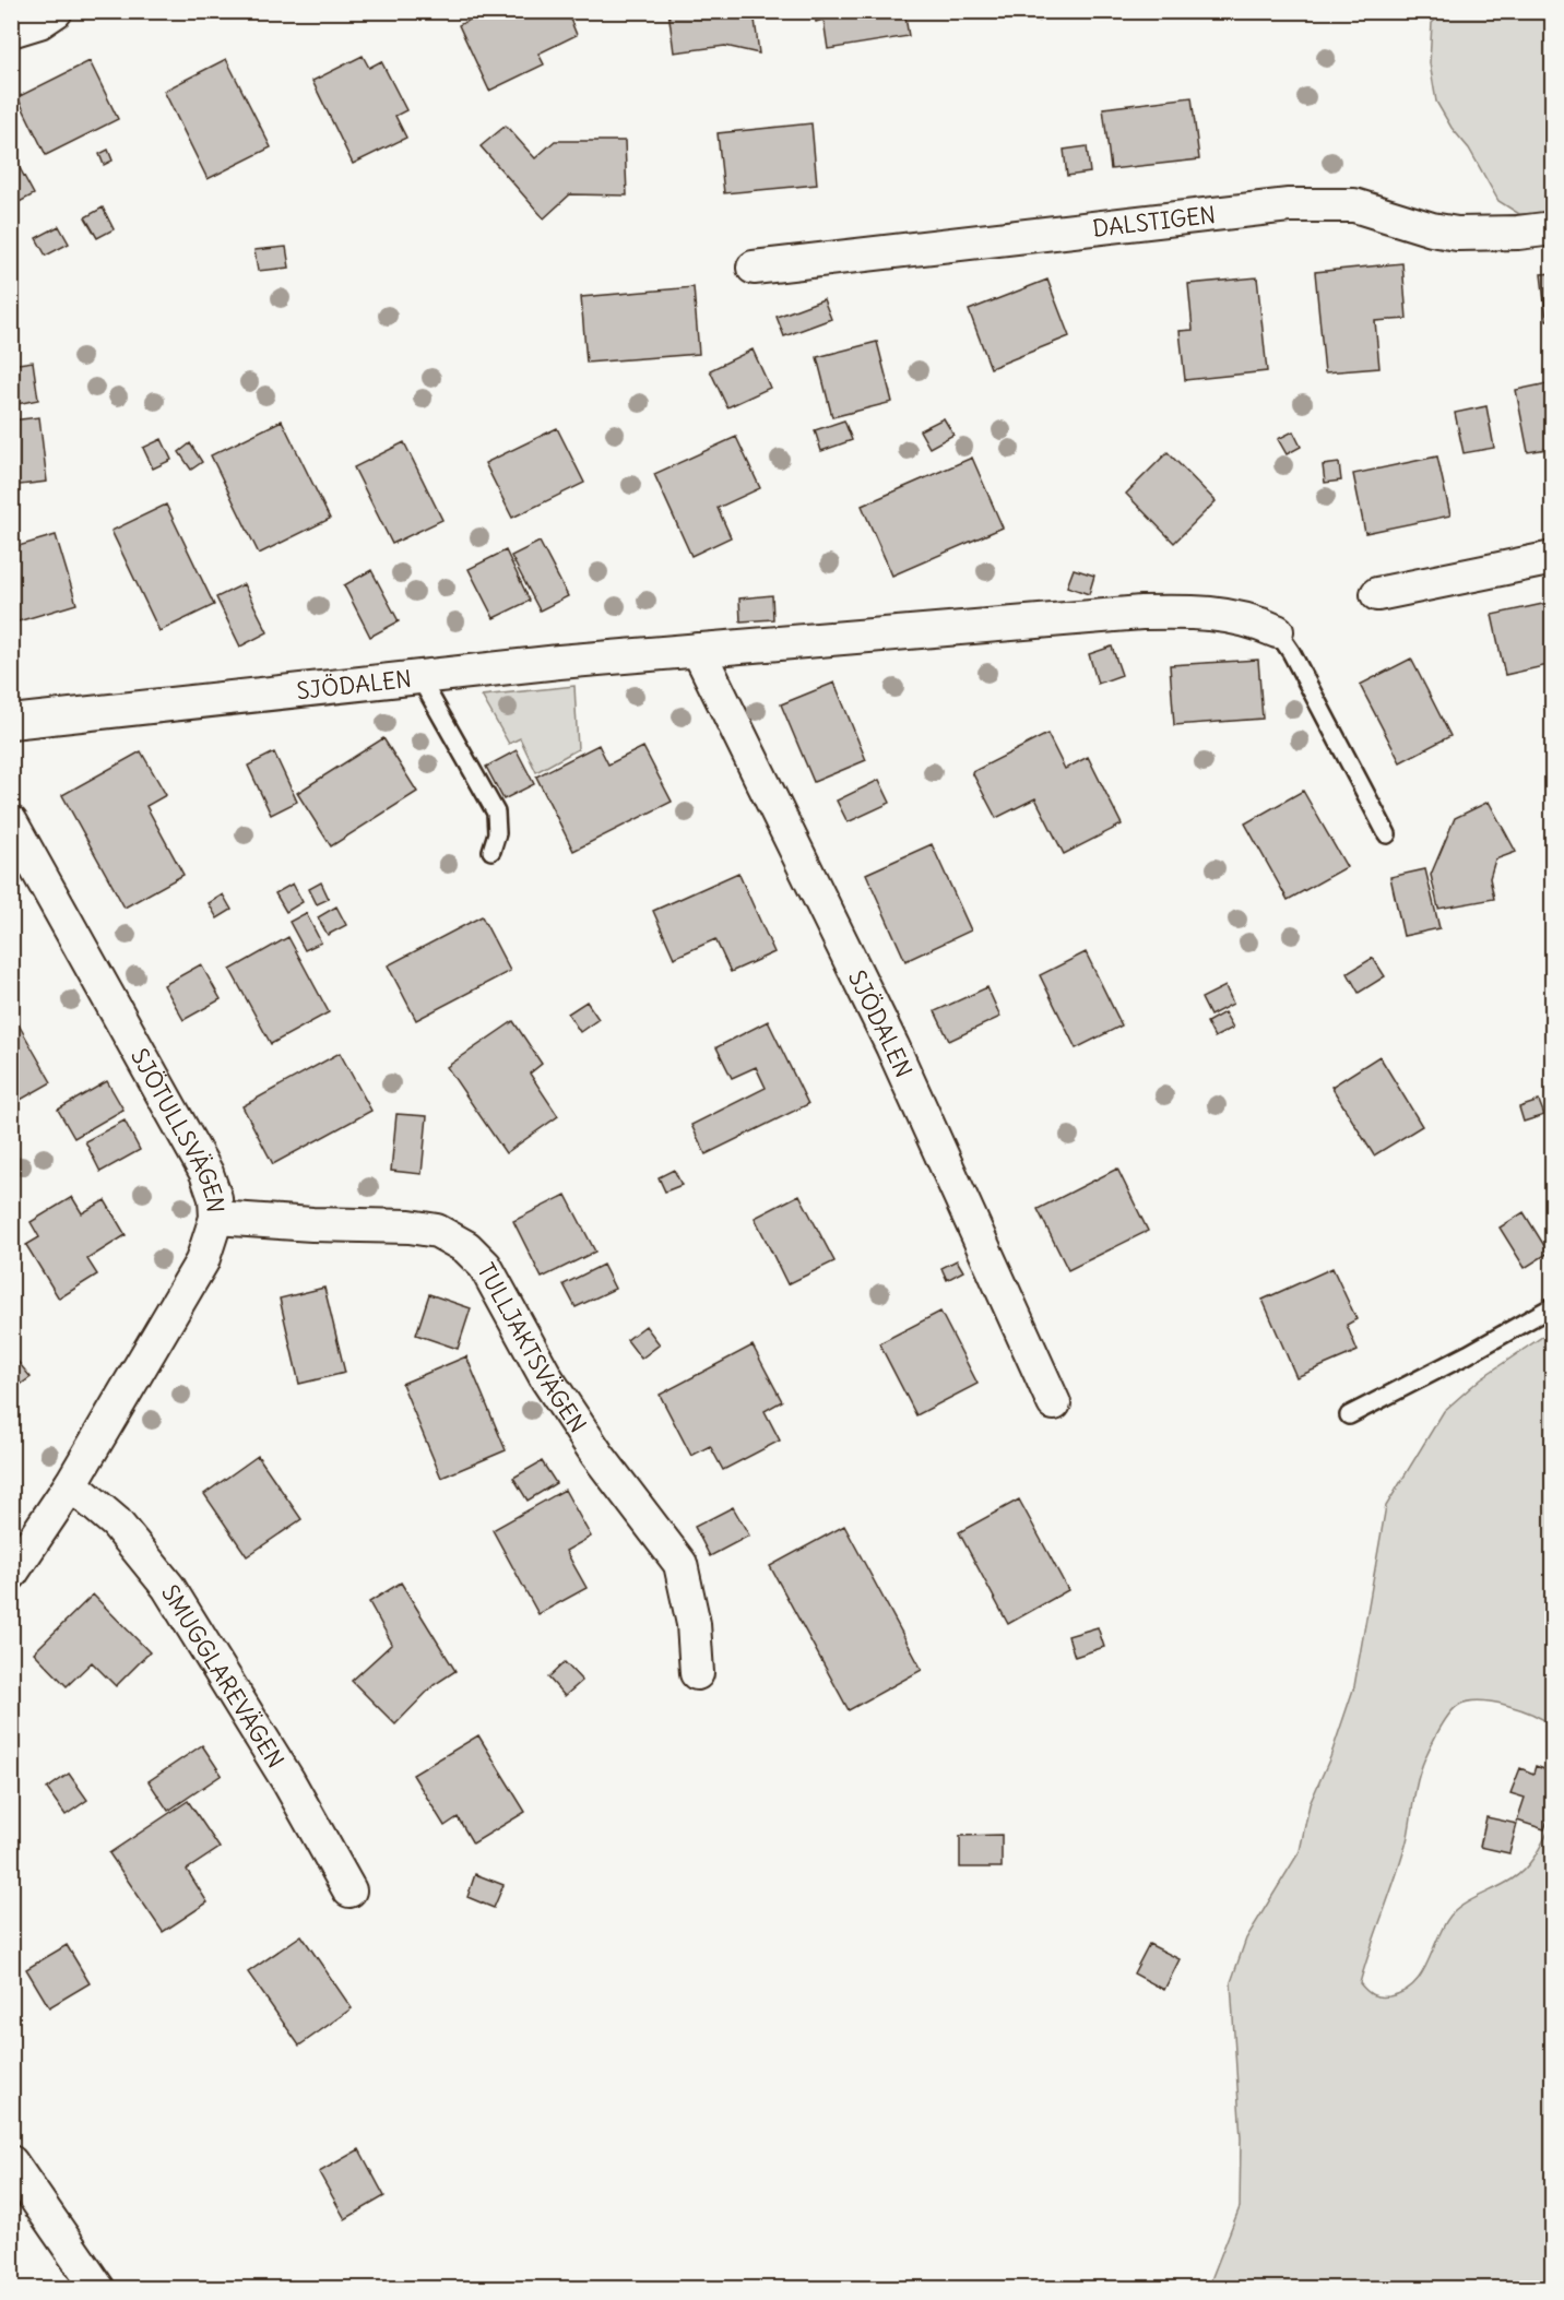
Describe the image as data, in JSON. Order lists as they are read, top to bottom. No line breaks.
{"streets":{"street":["DALSTIGEN","SJÖDALEN","SJÖTULLSVÄGEN","TULLJAKTSVÄGEN","SMUGGLAREVÄGEN"]},"crossings":[["SJÖTULLSVÄGEN","TULLJAKTSVÄGEN"],["SJÖTULLSVÄGEN","SMUGGLAREVÄGEN"]]}
